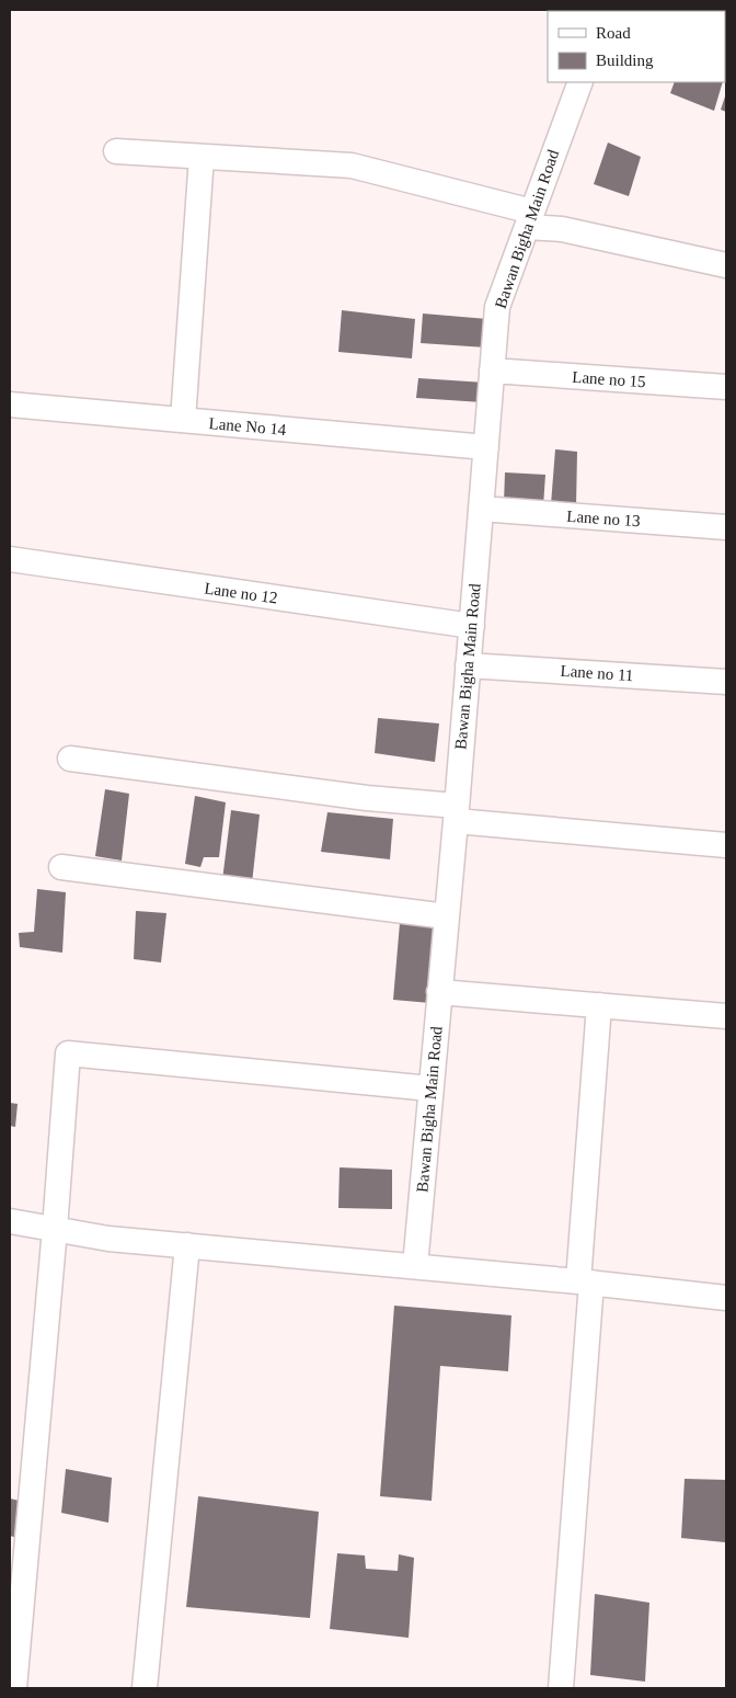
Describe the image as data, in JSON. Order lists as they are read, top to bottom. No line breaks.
{"streets":{"street":["Bawan Bigha Main Road","Lane no 15","Lane No 14","Lane no 13","Lane no 12","Lane no 11"]},"crossings":[["Bawan Bigha Main Road","Lane no 15"],["Bawan Bigha Main Road","Lane No 14"],["Bawan Bigha Main Road","Lane no 13"],["Bawan Bigha Main Road","Lane no 12"],["Bawan Bigha Main Road","Lane no 11"]],"legend":["Road","Building"]}
